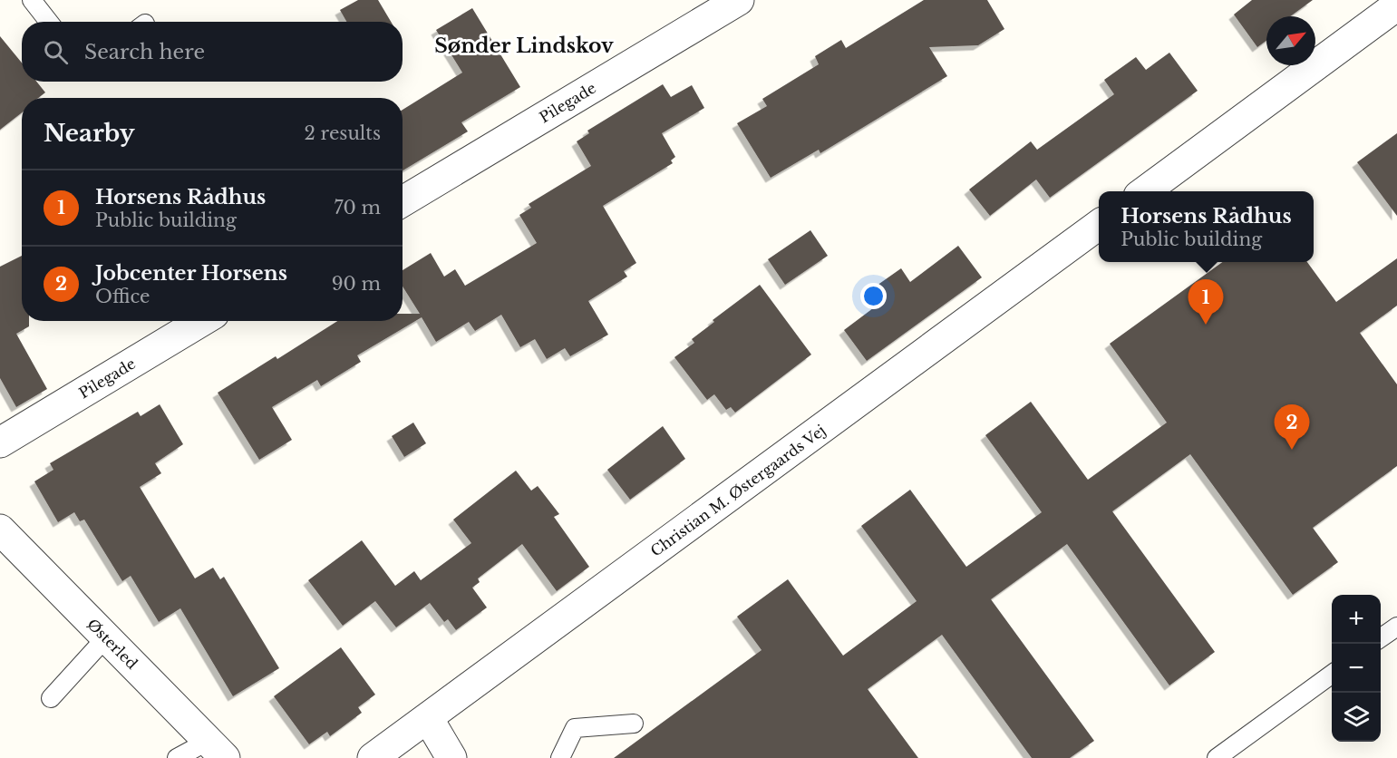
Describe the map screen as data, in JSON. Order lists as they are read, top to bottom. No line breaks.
{"streets":{"street":["Pilegade","Christian M. Østergaards Vej","Østerled"]},"districts":["Sønder Lindskov"],"north":"top right","page":{"search":"Search here","heading":["Nearby","2 results"],"list":[{"mark":"1","name":"Horsens Rådhus","note":"Public building","value":"70 m"},{"mark":"2","name":"Jobcenter Horsens","note":"Office","value":"90 m"}],"popup":["Horsens Rådhus","Public building"],"pins":["1","2"],"map_buttons":["+","−"]}}
